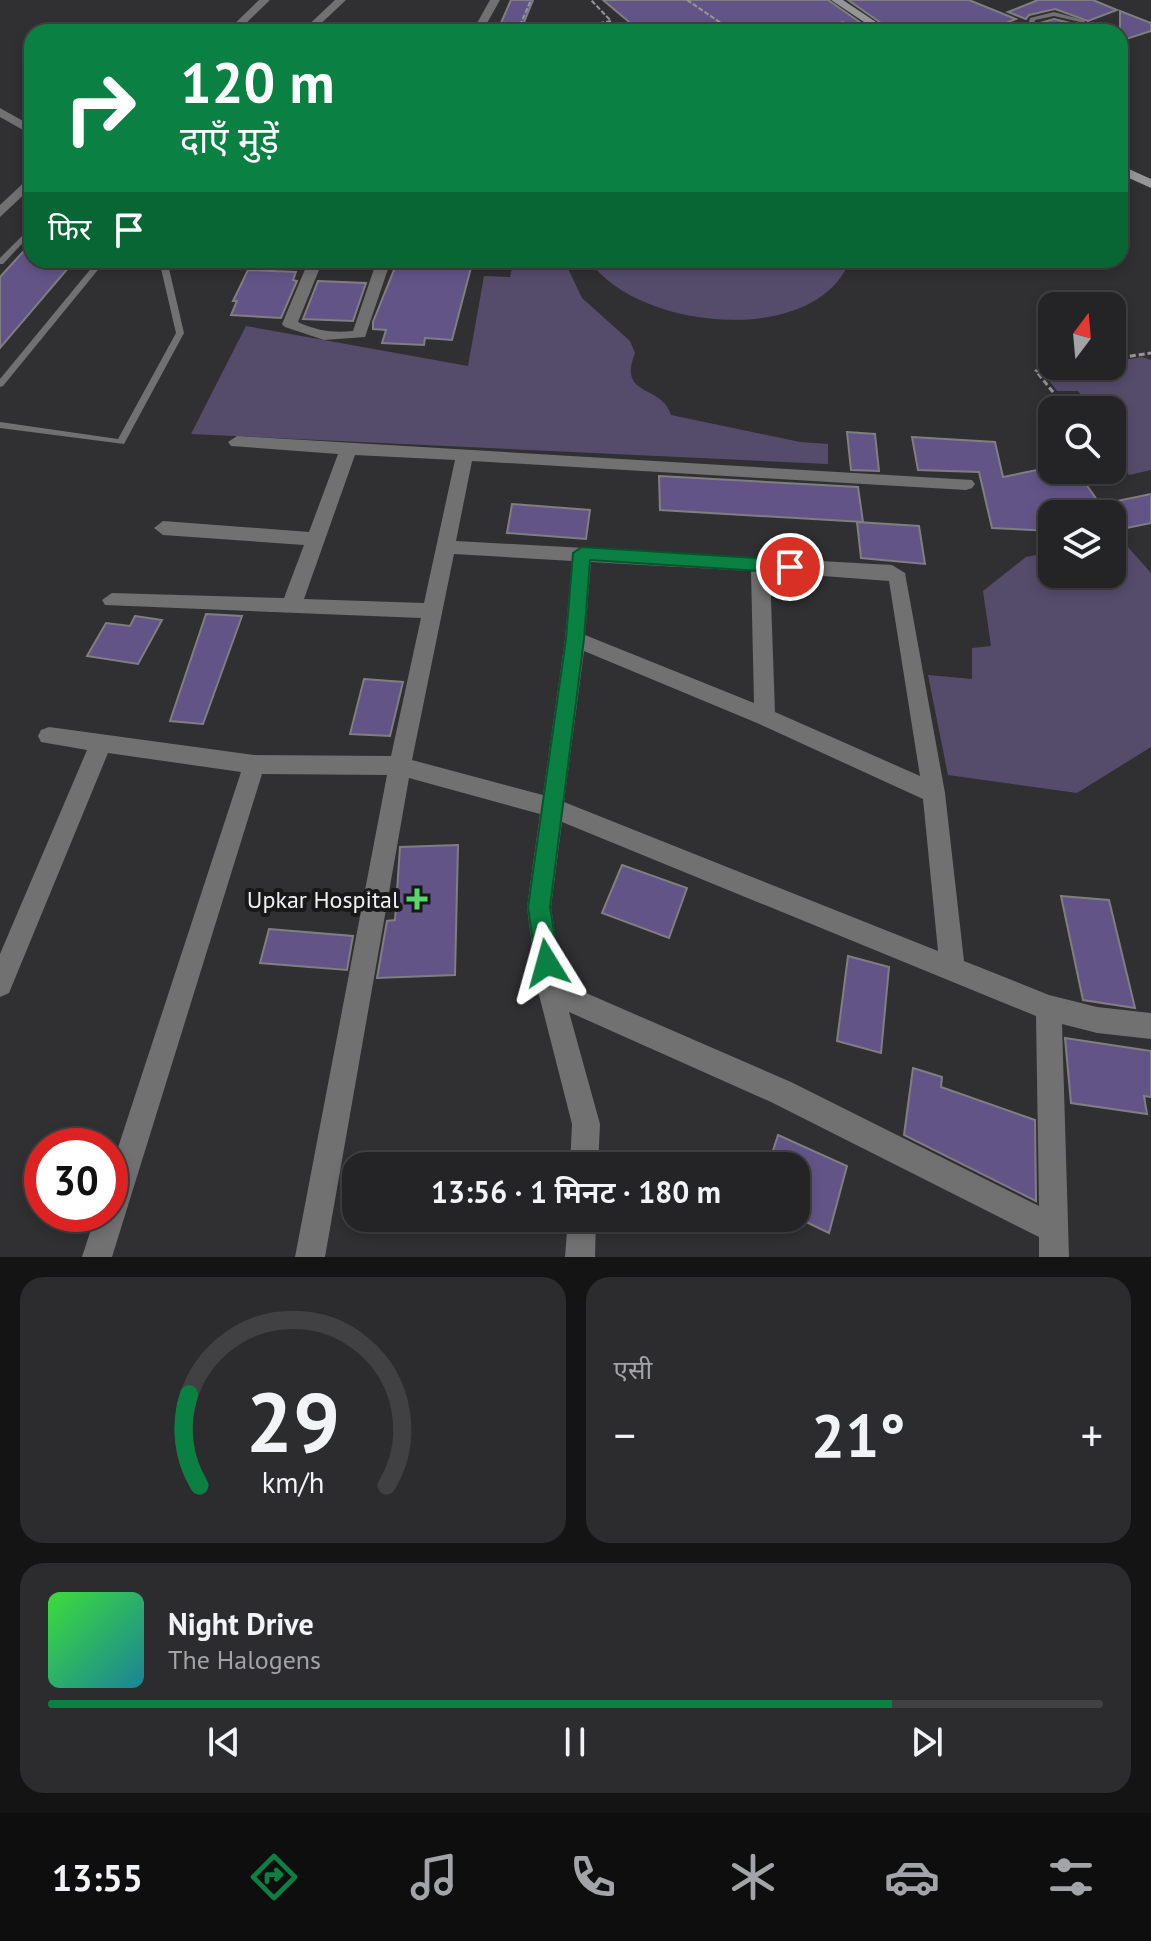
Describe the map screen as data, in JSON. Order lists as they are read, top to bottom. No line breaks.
{"places":{"health":["Upkar Hospital"]},"north":"top","page":{"turn":["120 m","दाएँ मुड़ें"],"then":"फिर","limit":"30","trip":"13:56 · 1 मिनट · 180 m","tile":"एसी","heat":["−","21°","+"],"song":["Night Drive","The Halogens"],"tabs":"13:55","gauge":["29","km/h"]}}
